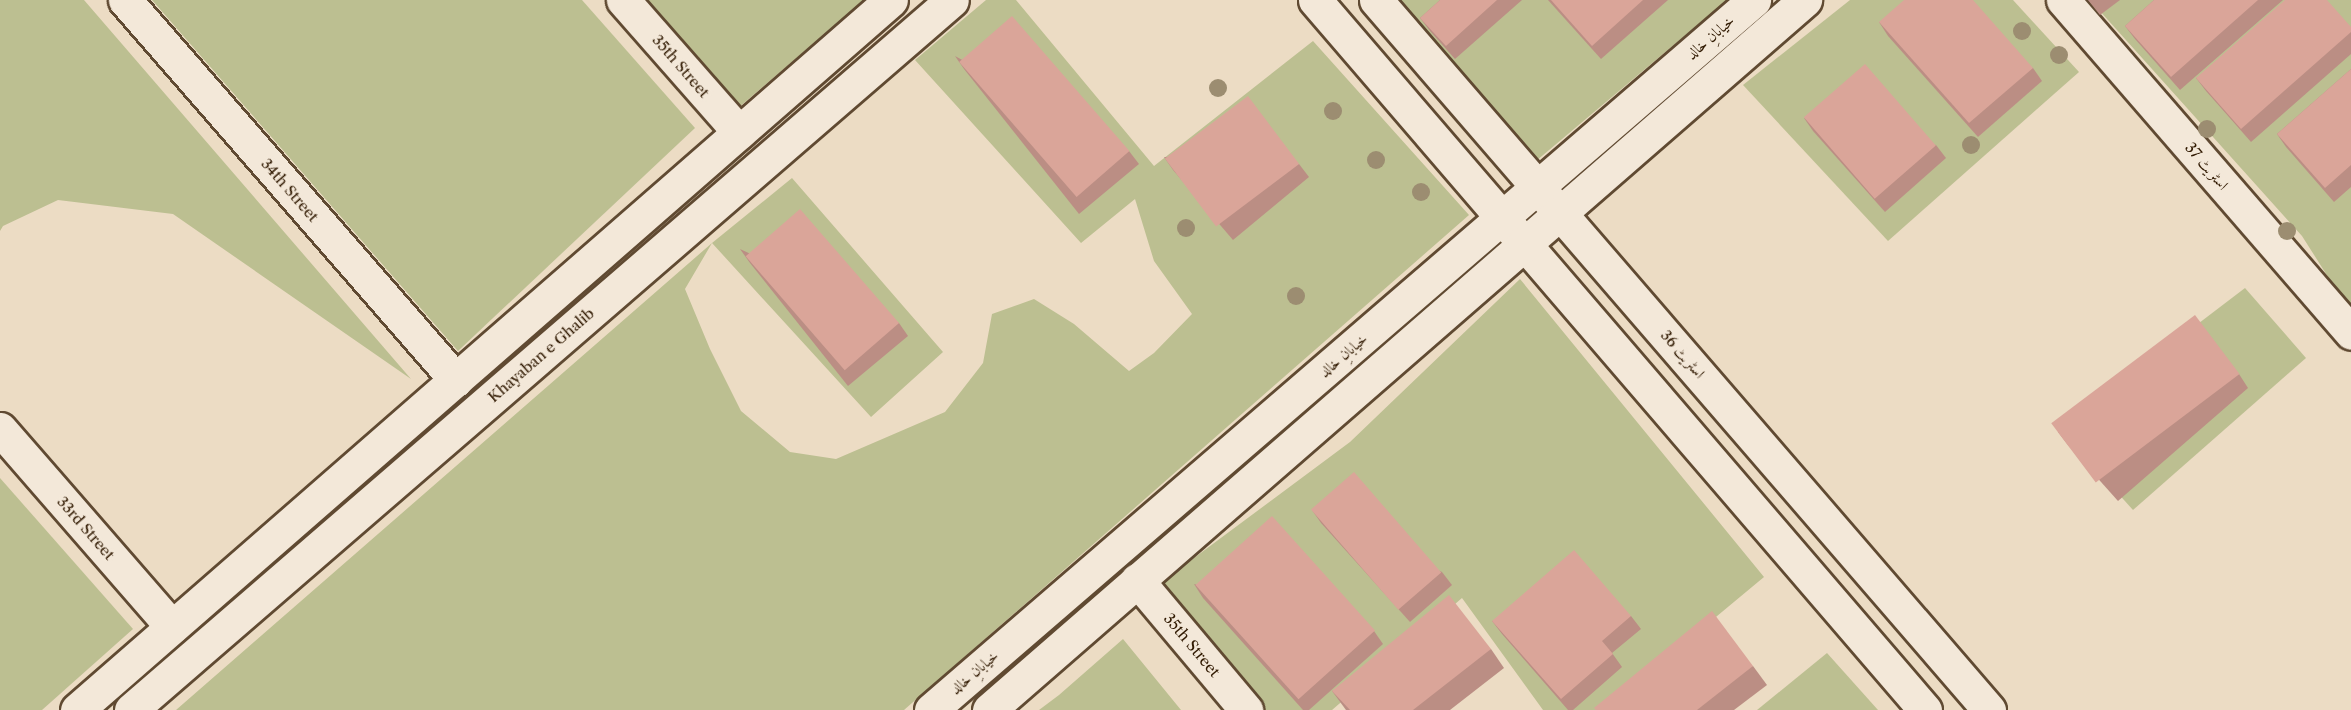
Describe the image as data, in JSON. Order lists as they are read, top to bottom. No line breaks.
{"streets":{"street":["خیابانِ خالد","35th Street","اسٹریٹ 37","34th Street","اسٹریٹ 36","Khayaban e Ghalib","33rd Street"]},"crossings":[["خیابانِ خالد","اسٹریٹ 36"]]}
